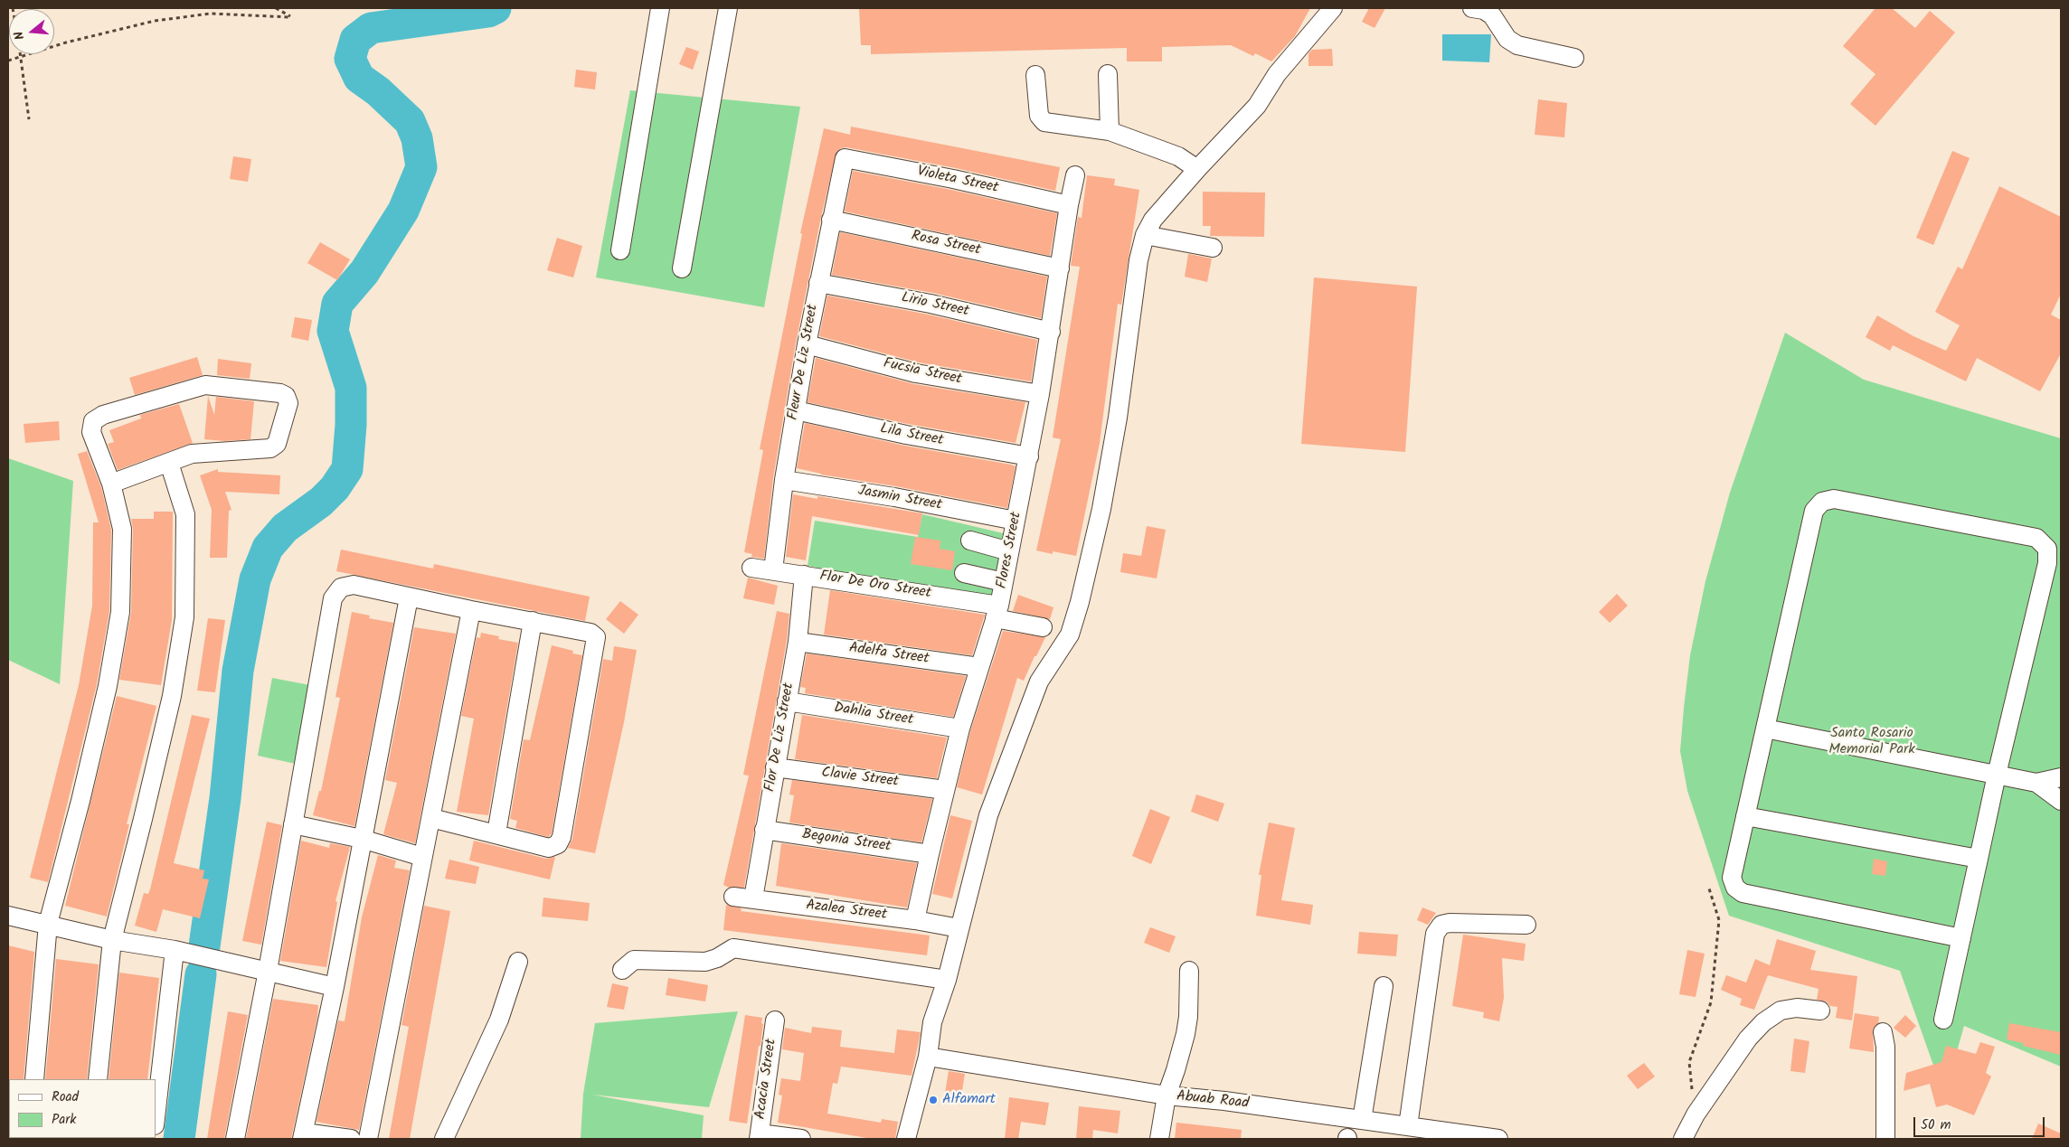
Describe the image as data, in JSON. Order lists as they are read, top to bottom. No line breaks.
{"streets":{"street":["Violeta Street","Rosa Street","Lirio Street","Fleur De Liz Street","Fucsia Street","Lila Street","Jasmin Street","Flores Street","Flor De Oro Street","Adelfa Street","Dahlia Street","Flor De Liz Street","Clavie Street","Begonia Street","Azalea Street","Acacia Street","Abuab Road"]},"crossings":[["Violeta Street","Fleur De Liz Street"],["Violeta Street","Flores Street"],["Rosa Street","Fleur De Liz Street"],["Rosa Street","Flores Street"],["Lirio Street","Fleur De Liz Street"],["Lirio Street","Flores Street"],["Fleur De Liz Street","Fucsia Street"],["Fleur De Liz Street","Lila Street"],["Fleur De Liz Street","Jasmin Street"],["Fleur De Liz Street","Flor De Oro Street"],["Fucsia Street","Flores Street"],["Lila Street","Flores Street"],["Jasmin Street","Flores Street"],["Flores Street","Flor De Oro Street"],["Flores Street","Adelfa Street"],["Flores Street","Dahlia Street"],["Flores Street","Clavie Street"],["Flores Street","Begonia Street"],["Flores Street","Azalea Street"],["Flor De Oro Street","Flor De Liz Street"],["Adelfa Street","Flor De Liz Street"],["Dahlia Street","Flor De Liz Street"],["Flor De Liz Street","Clavie Street"],["Flor De Liz Street","Begonia Street"],["Flor De Liz Street","Azalea Street"]],"parks":["Santo Rosario Memorial Park"],"places":["Alfamart"],"legend":["Road","Park"],"scale_bar":"50 m","north":"left"}
